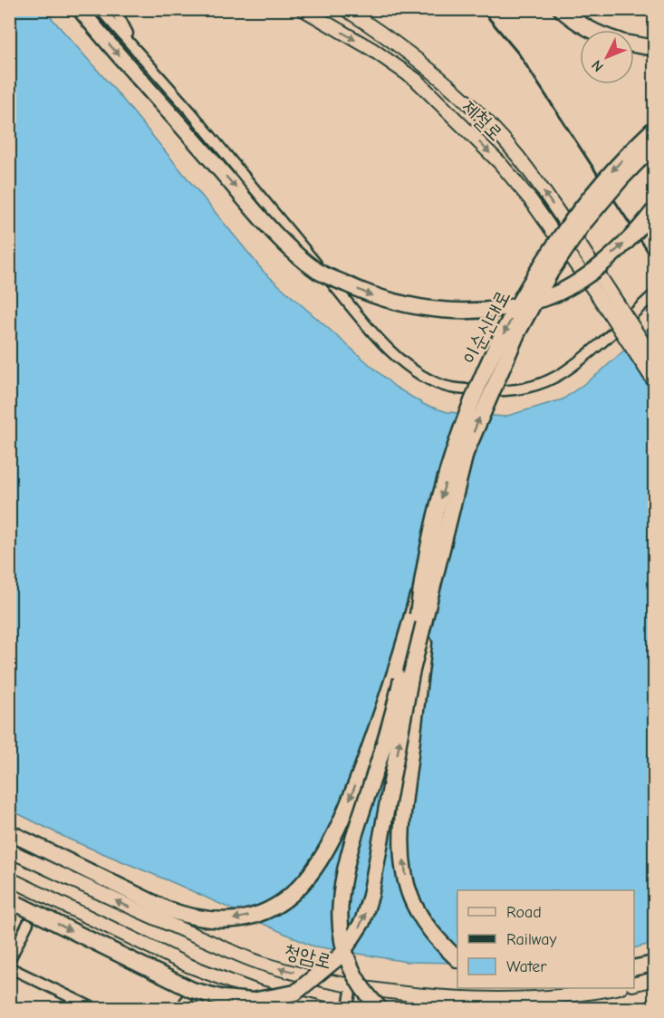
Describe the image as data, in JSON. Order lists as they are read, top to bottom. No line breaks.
{"streets":{"highway":["이순신대로"],"main road":["제철로","청암로"]},"legend":["Road","Railway","Water"],"north":"bottom left"}
